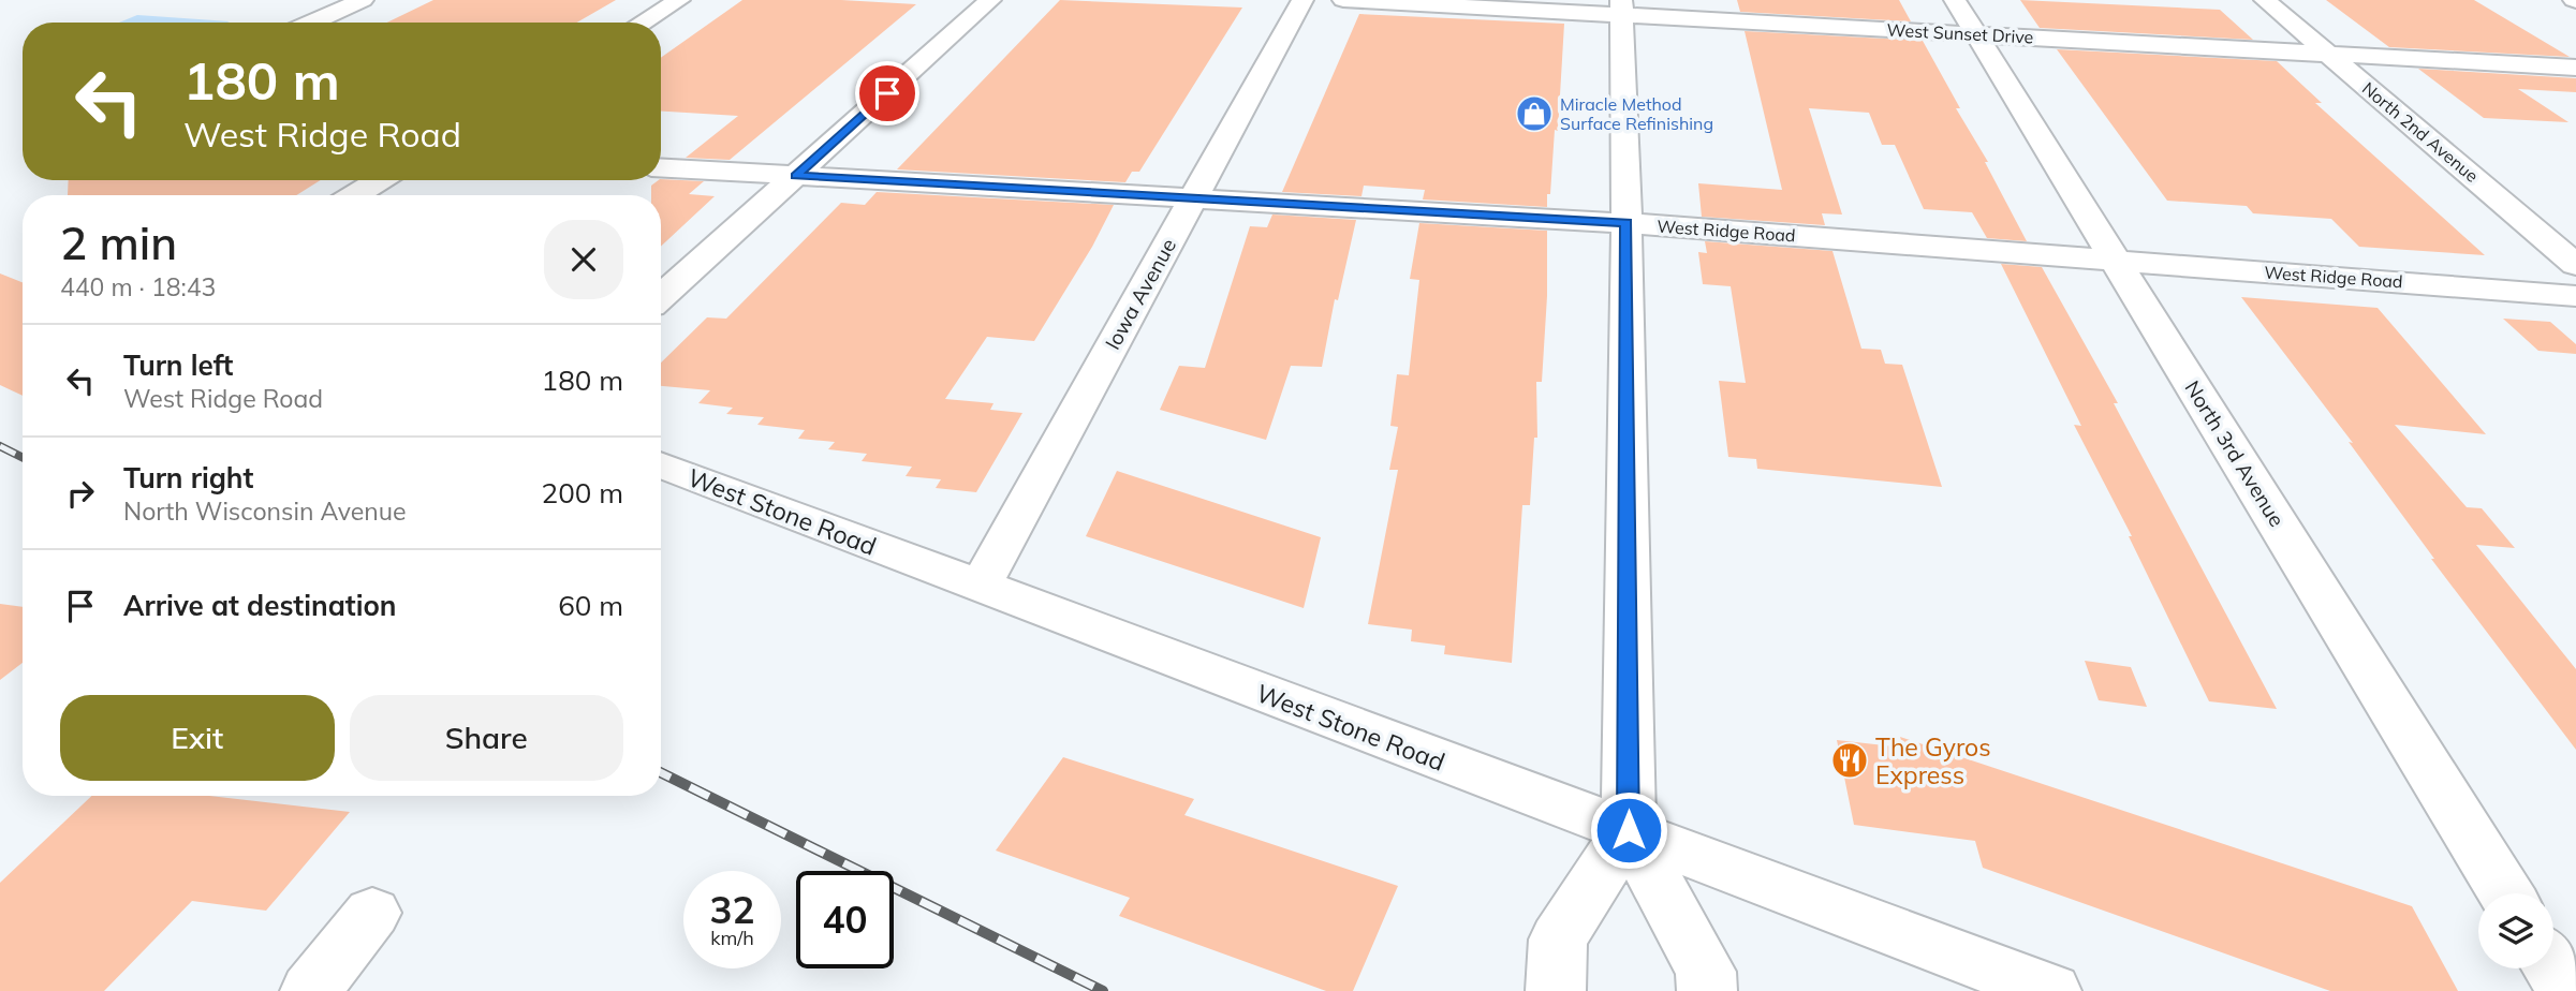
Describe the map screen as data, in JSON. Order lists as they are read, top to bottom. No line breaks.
{"streets":{"street":["West Sunset Drive","North 2nd Avenue","West Ridge Road","Iowa Avenue","North 3rd Avenue","West Stone Road"]},"crossings":[["West Sunset Drive","North 2nd Avenue"],["West Sunset Drive","North 3rd Avenue"],["West Ridge Road","Iowa Avenue"],["West Ridge Road","North 3rd Avenue"],["Iowa Avenue","West Stone Road"]],"places":{"shop":["Miracle Method Surface Refinishing"],"restaurant":["The Gyros Express"]},"page":{"turn":["180 m","West Ridge Road"],"heading":["2 min","440 m · 18:43"],"list":[{"name":"Turn left","note":"West Ridge Road","value":"180 m"},{"name":"Turn right","note":"North Wisconsin Avenue","value":"200 m"},{"name":"Arrive at destination","value":"60 m"}],"buttons":["Exit","Share"],"speed":"32 km/h","limit":"40"}}
